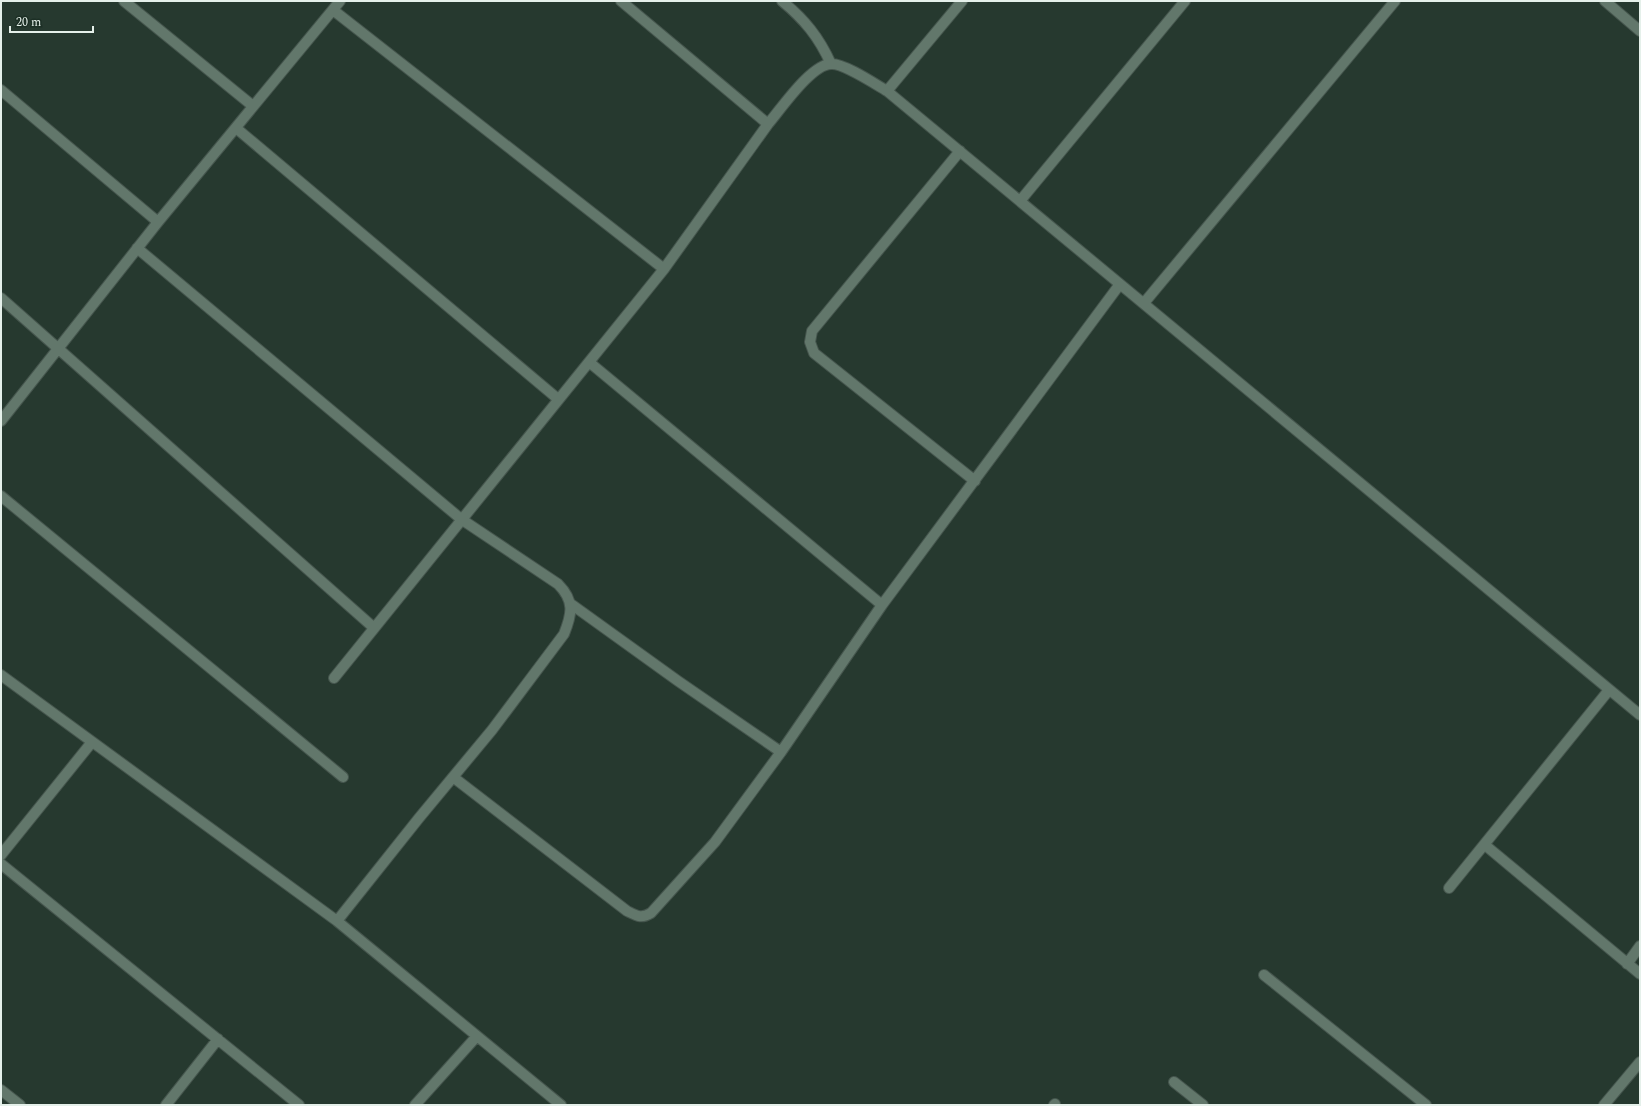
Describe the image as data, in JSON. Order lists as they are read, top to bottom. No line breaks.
{"scale_bar":"20 m"}
